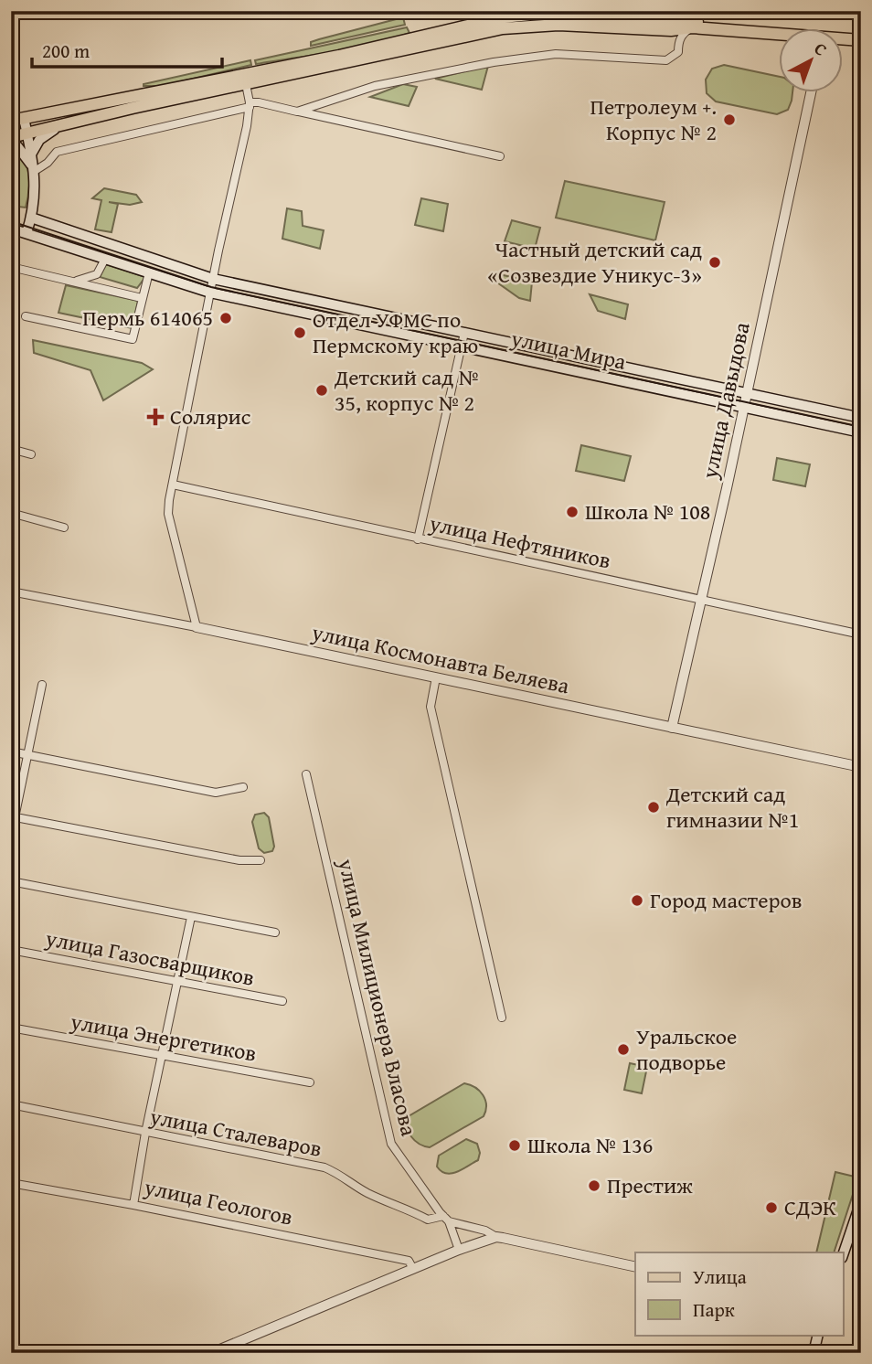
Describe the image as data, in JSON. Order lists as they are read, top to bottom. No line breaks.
{"streets":{"main road":["улица Мира"],"street":["улица Давыдова","улица Нефтяников","улица Космонавта Беляева","улица Газосварщиков","улица Милиционера Власова","улица Энергетиков","улица Сталеваров","улица Геологов"]},"crossings":[["улица Мира","улица Давыдова"],["улица Давыдова","улица Нефтяников"],["улица Давыдова","улица Космонавта Беляева"],["улица Милиционера Власова","улица Сталеваров"]],"places":{"other":["Петролеум +. Корпус № 2","Частный детский сад «Созвездие Уникус-3»","Пермь 614065","Отдел УФМС по Пермскому краю","Детский сад № 35, корпус № 2","Школа № 108","Детский сад гимназии №1","Город мастеров","Уральское подворье","Школа № 136","Престиж","СДЭК"],"health":["Солярис"]},"legend":["Улица","Парк"],"scale_bar":"200 m","north":"top right"}
